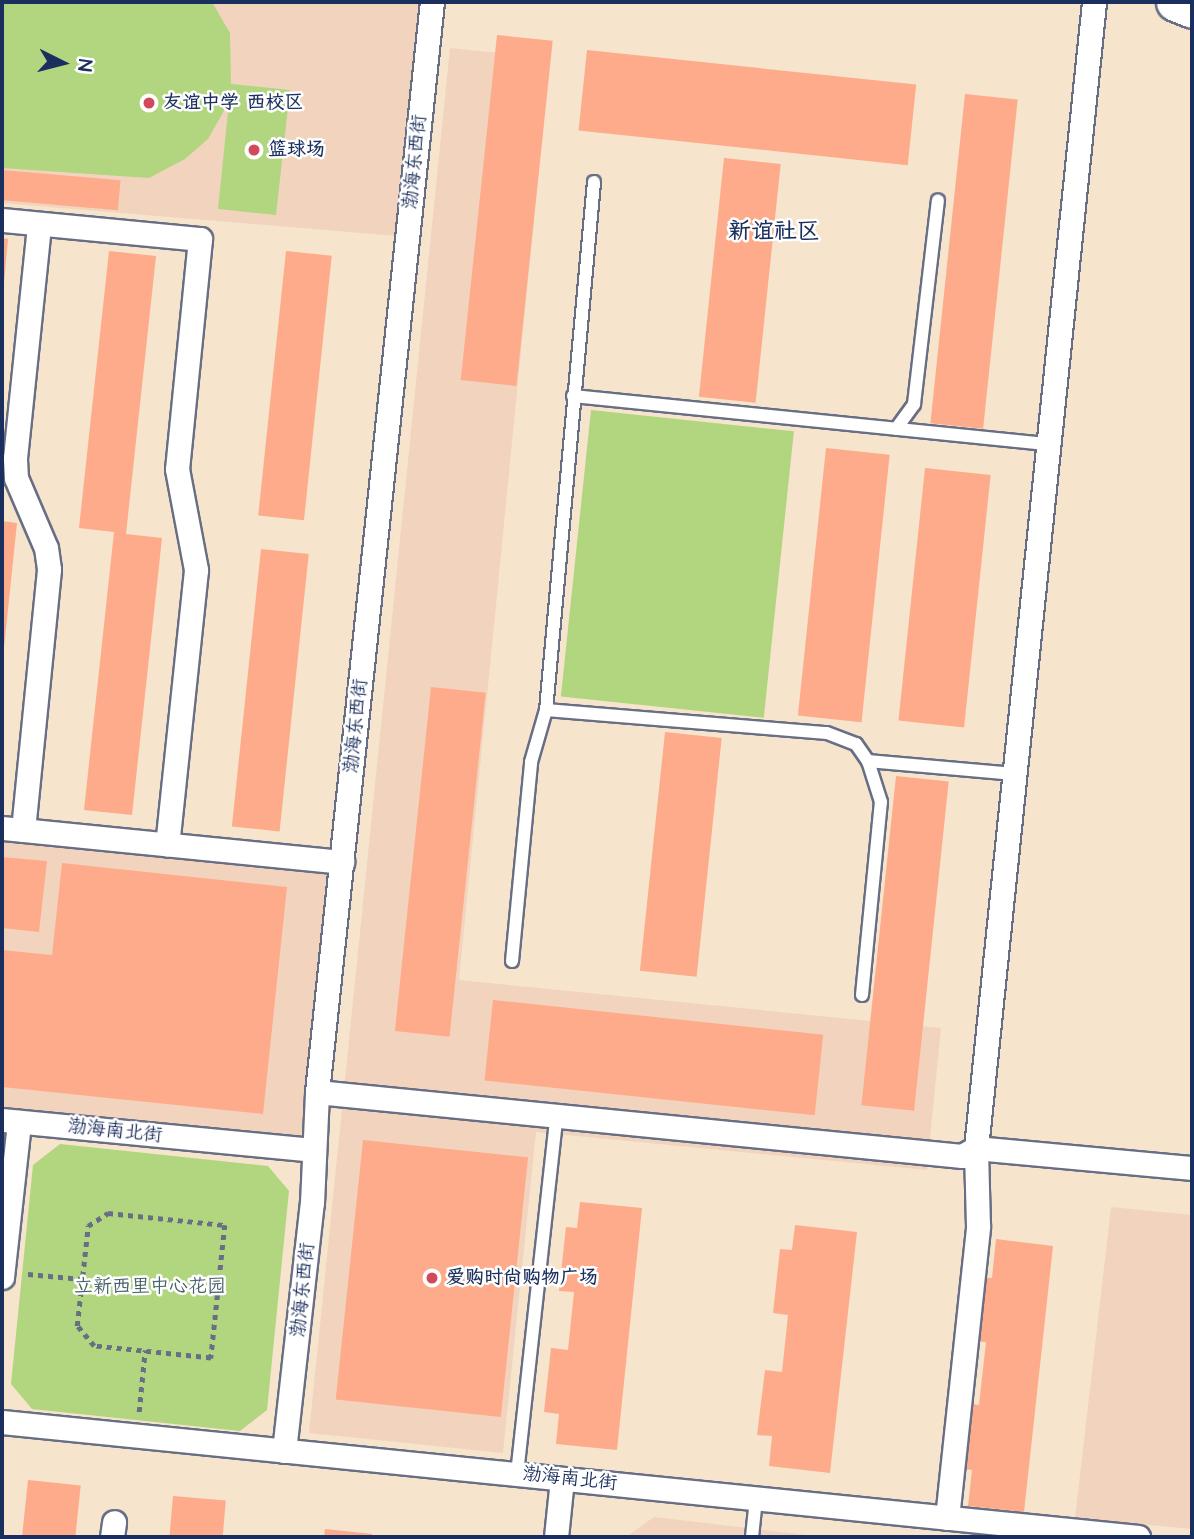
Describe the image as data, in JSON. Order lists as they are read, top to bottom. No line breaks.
{"streets":{"street":["渤海东西街","渤海南北街"]},"crossings":[["渤海东西街","渤海南北街"]],"districts":["新谊社区"],"parks":["立新西里中心花园"],"places":["友谊中学 西校区","篮球场","爱购时尚购物广场"],"north":"right"}
